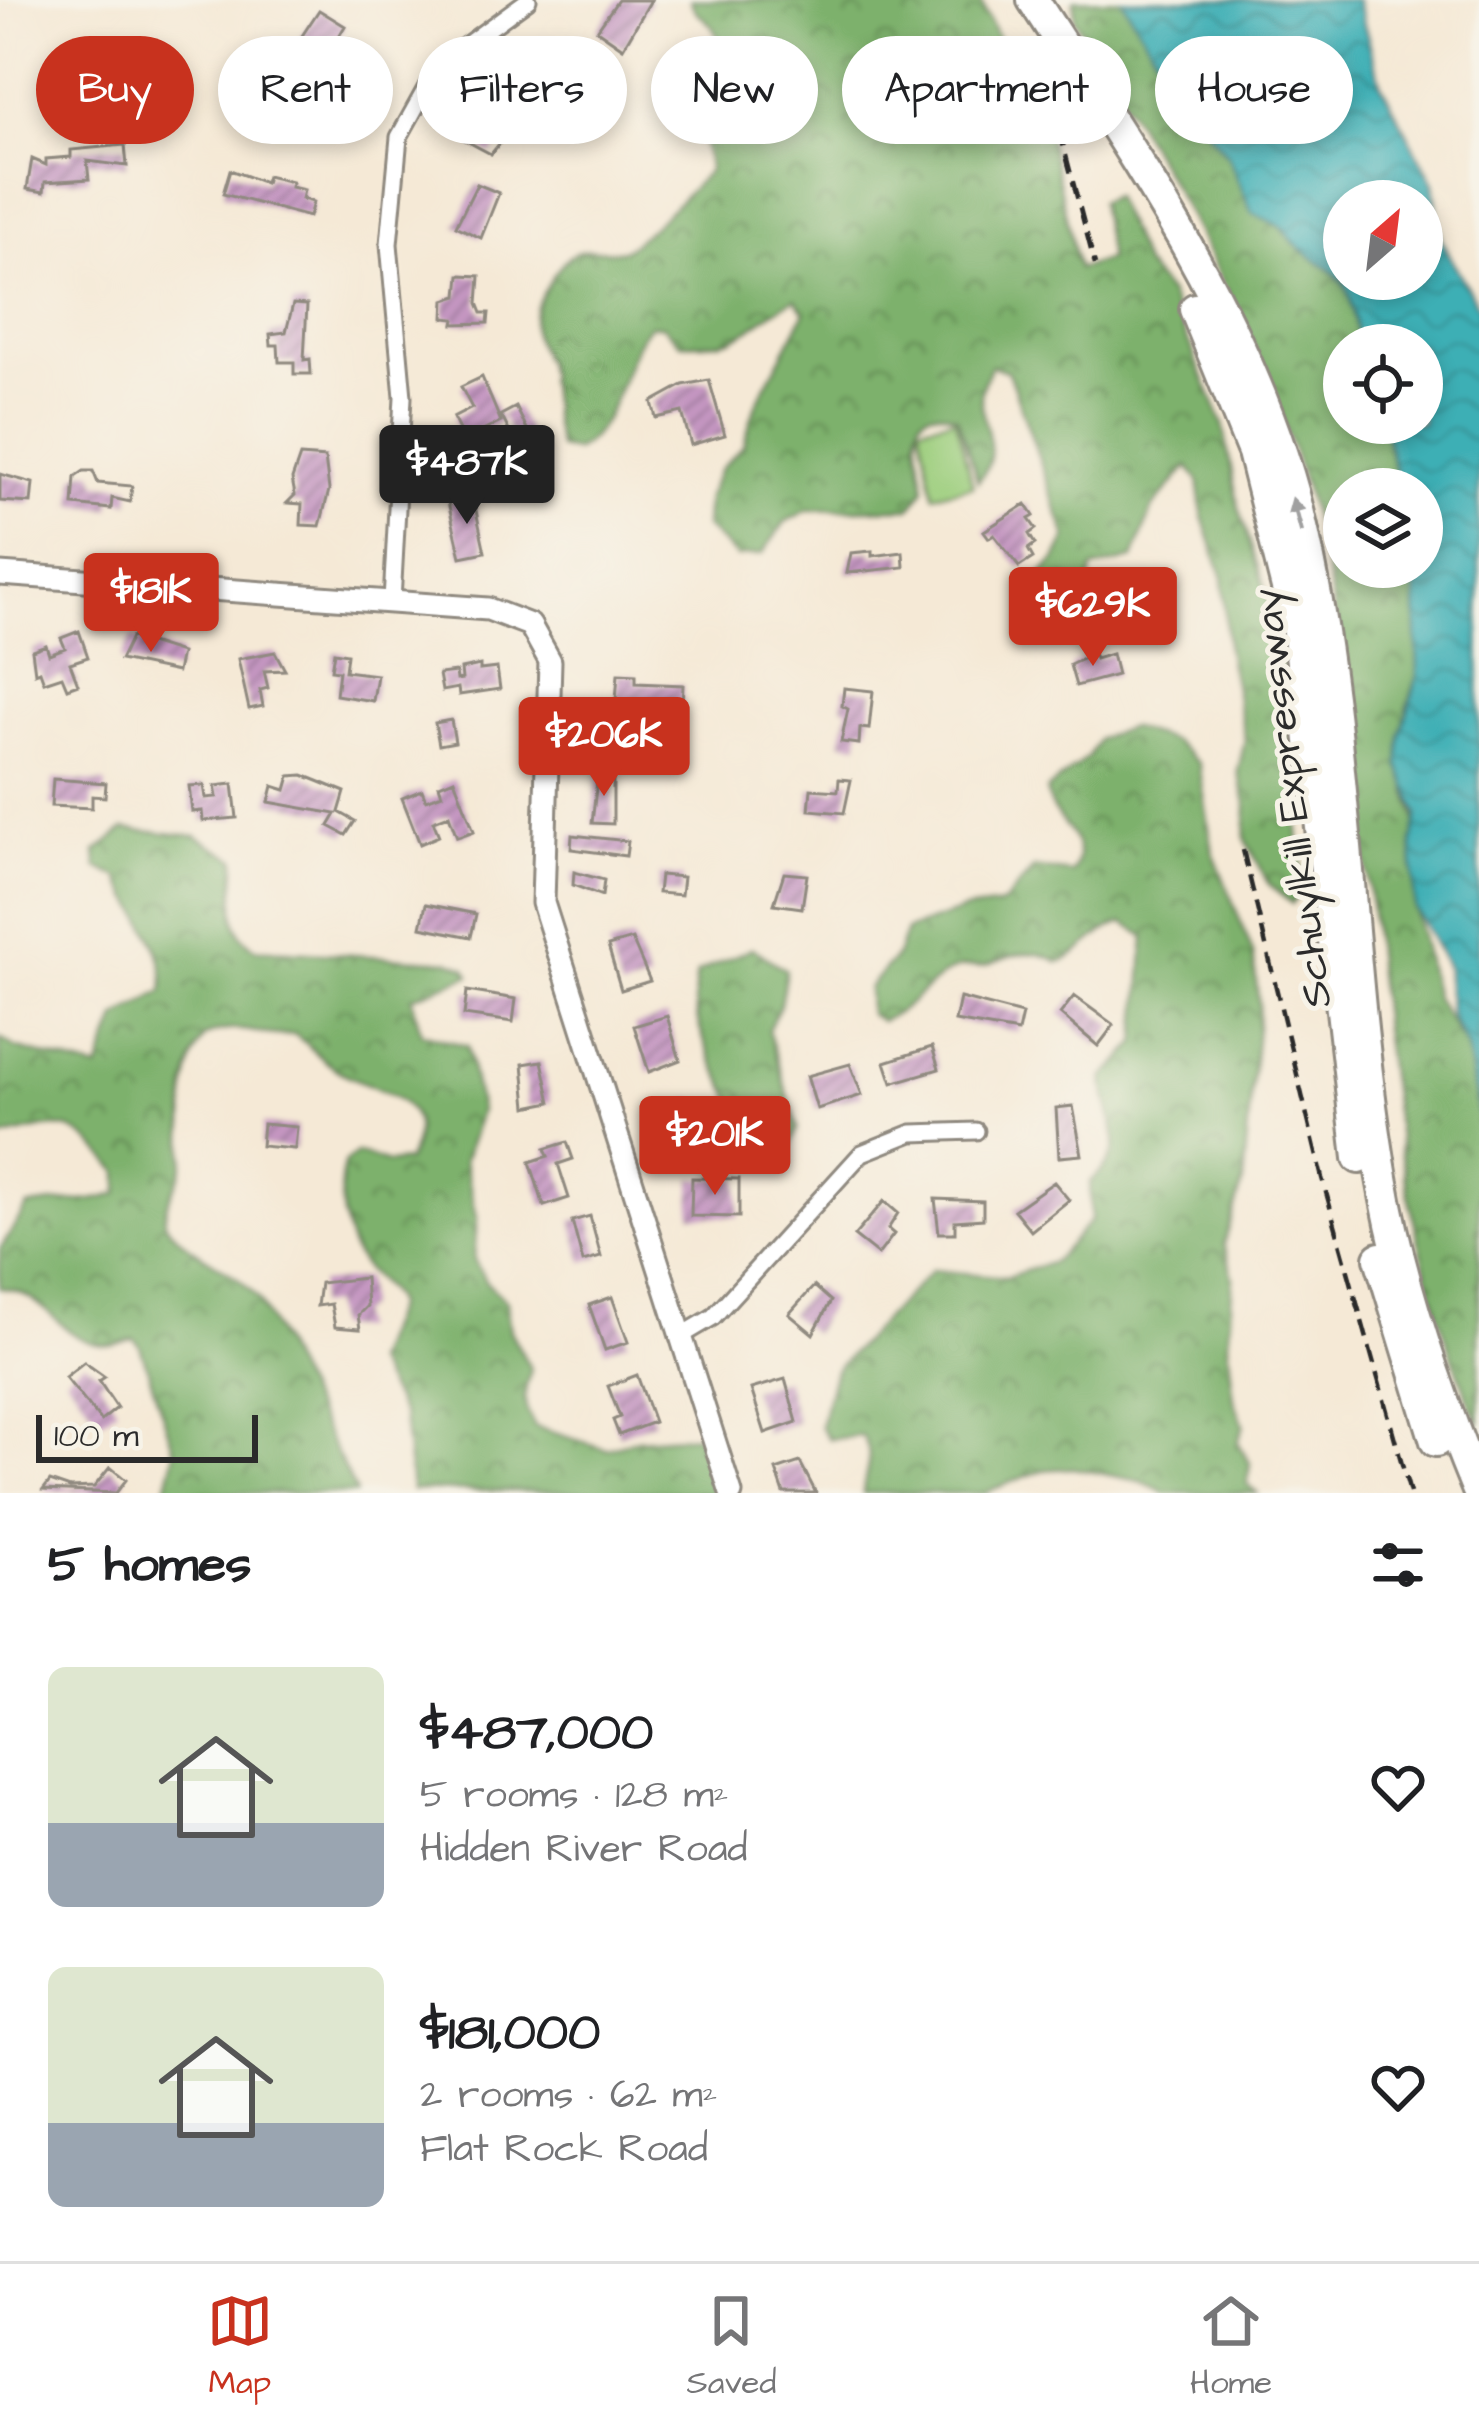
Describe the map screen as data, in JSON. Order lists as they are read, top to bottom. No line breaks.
{"streets":{"highway":["Schuylkill Expressway"]},"scale_bar":"100 m","north":"top right","page":{"chip":["Buy","Rent","Filters","New","Apartment","House"],"price":["$487K","$181K","$629K","$206K","$201K"],"scale":"100 m","heading":"5 homes","list":[{"name":"$487,000","note":"5 rooms · 128 m² · Hidden River Road"},{"name":"$181,000","note":"2 rooms · 62 m² · Flat Rock Road"}],"tabs":["Map","Saved","Home"]}}
